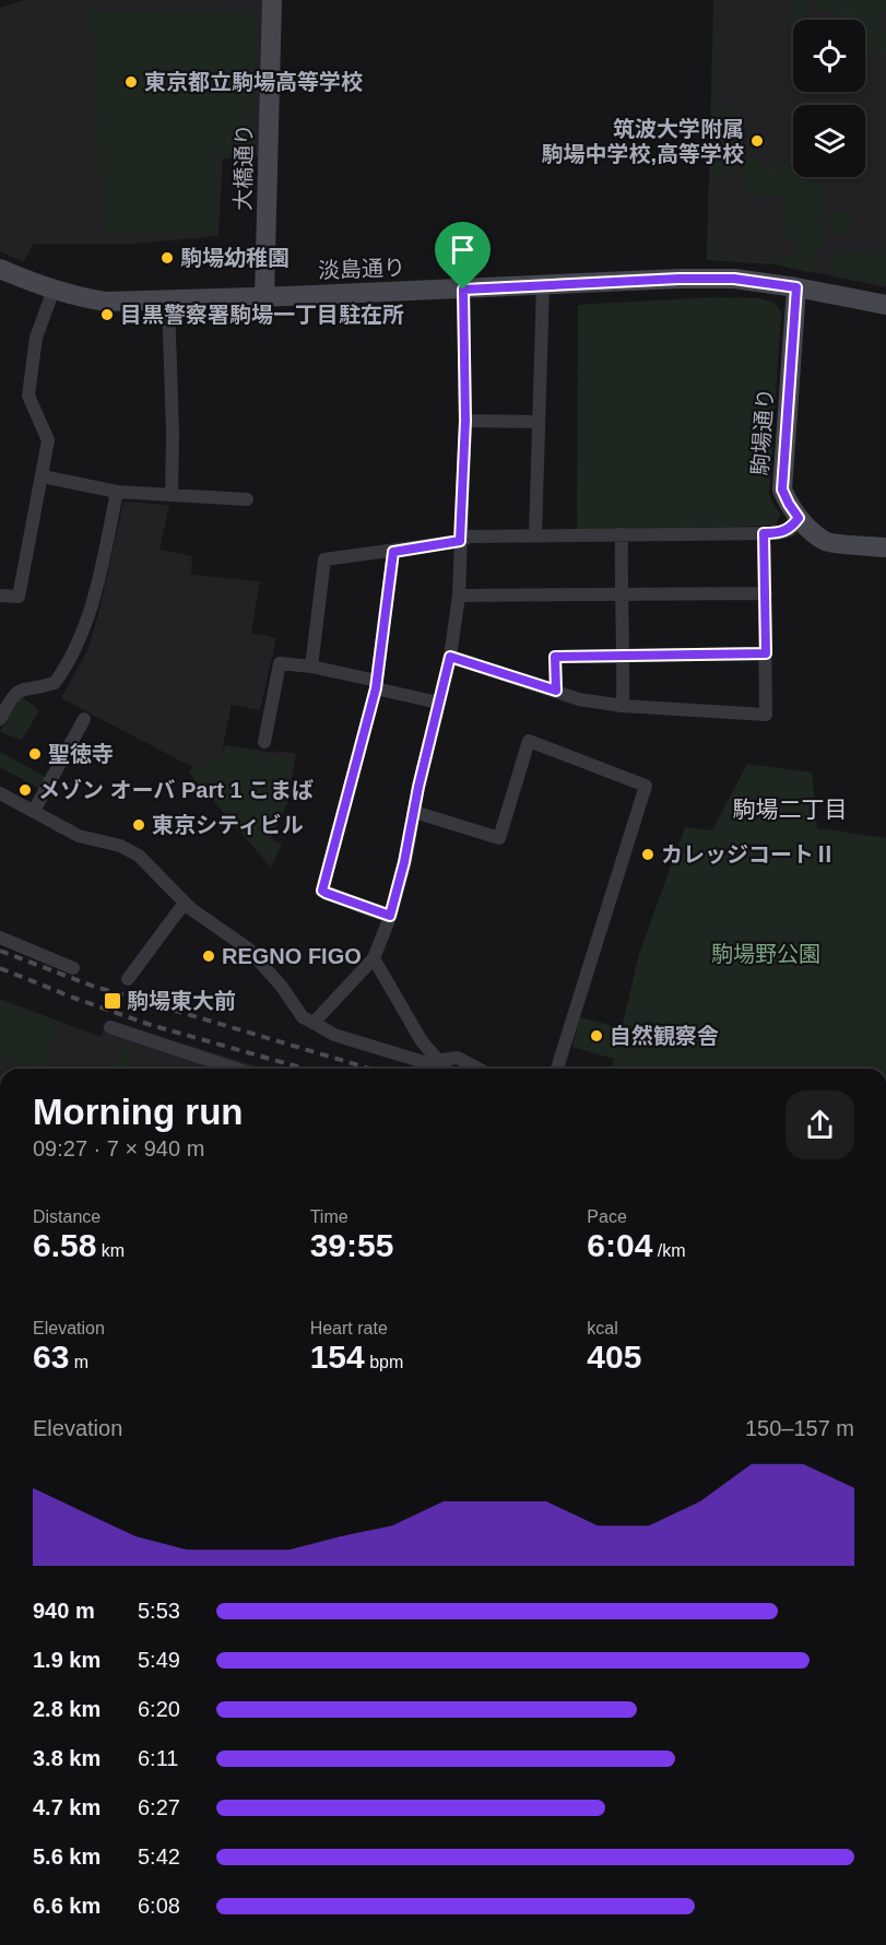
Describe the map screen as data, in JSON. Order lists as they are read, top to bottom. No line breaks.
{"streets":{"main road":["大橋通り","淡島通り","駒場通り"]},"crossings":[["大橋通り","淡島通り"],["淡島通り","駒場通り"]],"districts":["駒場二丁目"],"parks":["駒場野公園"],"places":{"other":["東京都立駒場高等学校","筑波大学附属 駒場中学校,高等学校","駒場幼稚園","目黒警察署駒場一丁目駐在所","聖徳寺","メゾン オーバ Part 1 こまば","東京シティビル","カレッジコートⅡ","REGNO FIGO","自然観察舎"],"transit":["駒場東大前"]},"page":{"heading":["Morning run","09:27 · 7 × 940 m"],"stats":[["Distance","6.58 km"],["Time","39:55"],["Pace","6:04 /km"],["Elevation","63 m"],["Heart rate","154 bpm"],["kcal","405"]],"chart":["Elevation","150–157 m"],"list":[{"name":"940 m","note":"5:53"},{"name":"1.9 km","note":"5:49"},{"name":"2.8 km","note":"6:20"},{"name":"3.8 km","note":"6:11"},{"name":"4.7 km","note":"6:27"},{"name":"5.6 km","note":"5:42"},{"name":"6.6 km","note":"6:08"}]}}
